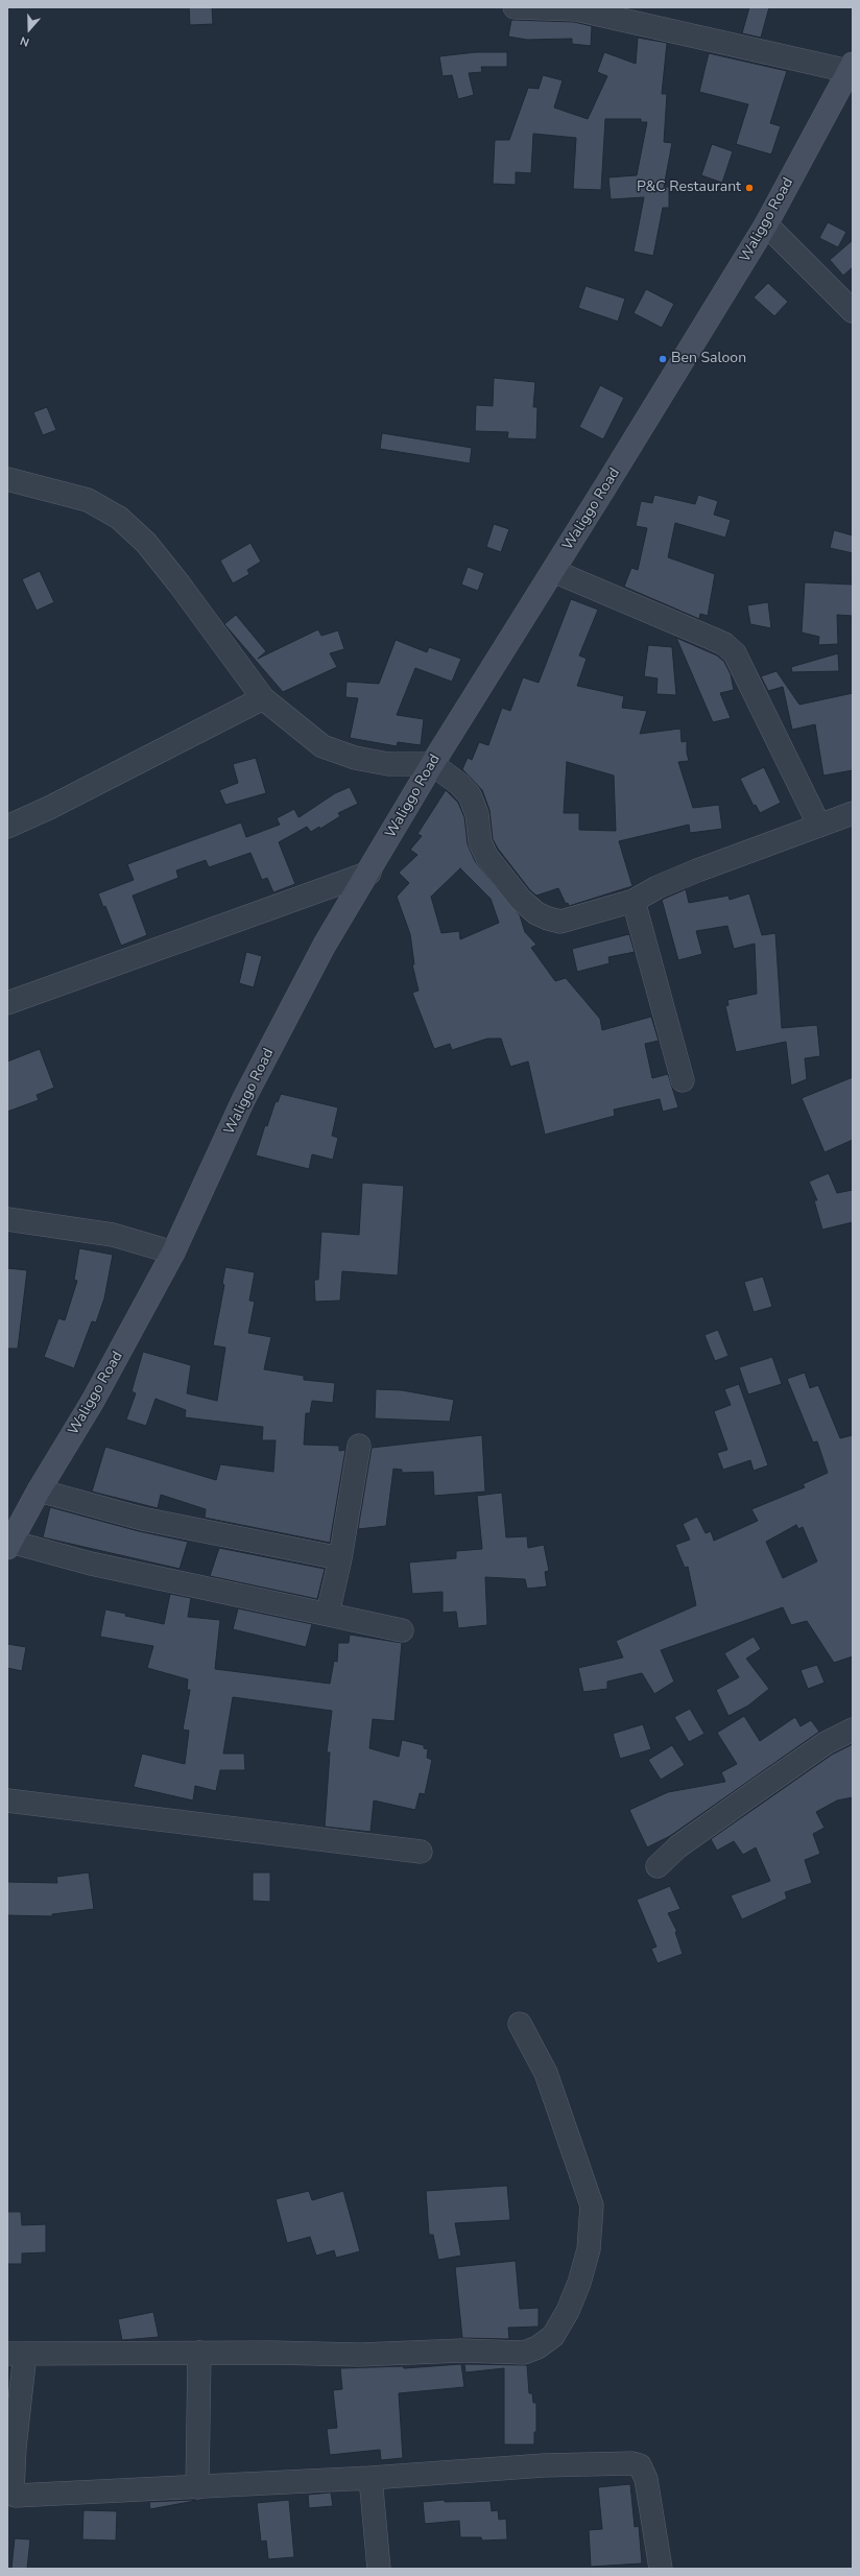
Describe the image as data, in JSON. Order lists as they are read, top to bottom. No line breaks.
{"streets":{"street":["Waliggo Road"]},"places":["P&C Restaurant","Ben Saloon"],"north":"bottom"}
